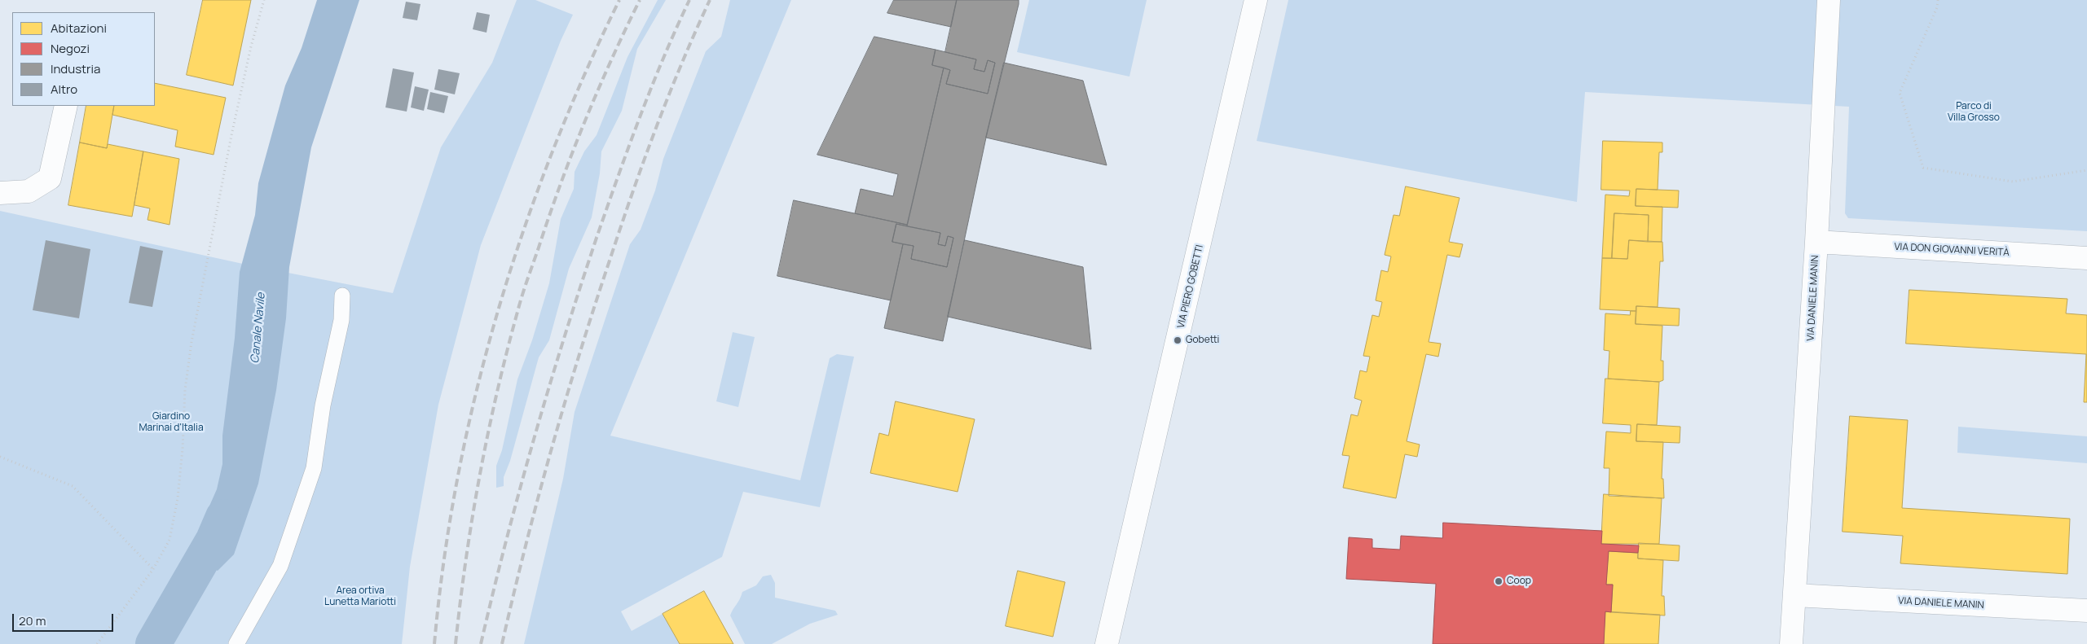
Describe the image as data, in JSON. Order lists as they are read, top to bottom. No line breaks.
{"streets":{"street":["VIA DON GIOVANNI VERITÀ","VIA PIERO GOBETTI","VIA DANIELE MANIN"]},"crossings":[["VIA DON GIOVANNI VERITÀ","VIA DANIELE MANIN"]],"water":["Canale Navile"],"parks":["Parco di Villa Grosso","Giardino Marinai d'Italia","Area ortiva Lunetta Mariotti"],"places":["Gobetti","Coop"],"legend":["Abitazioni","Negozi","Industria","Altro"],"scale_bar":"20 m"}
